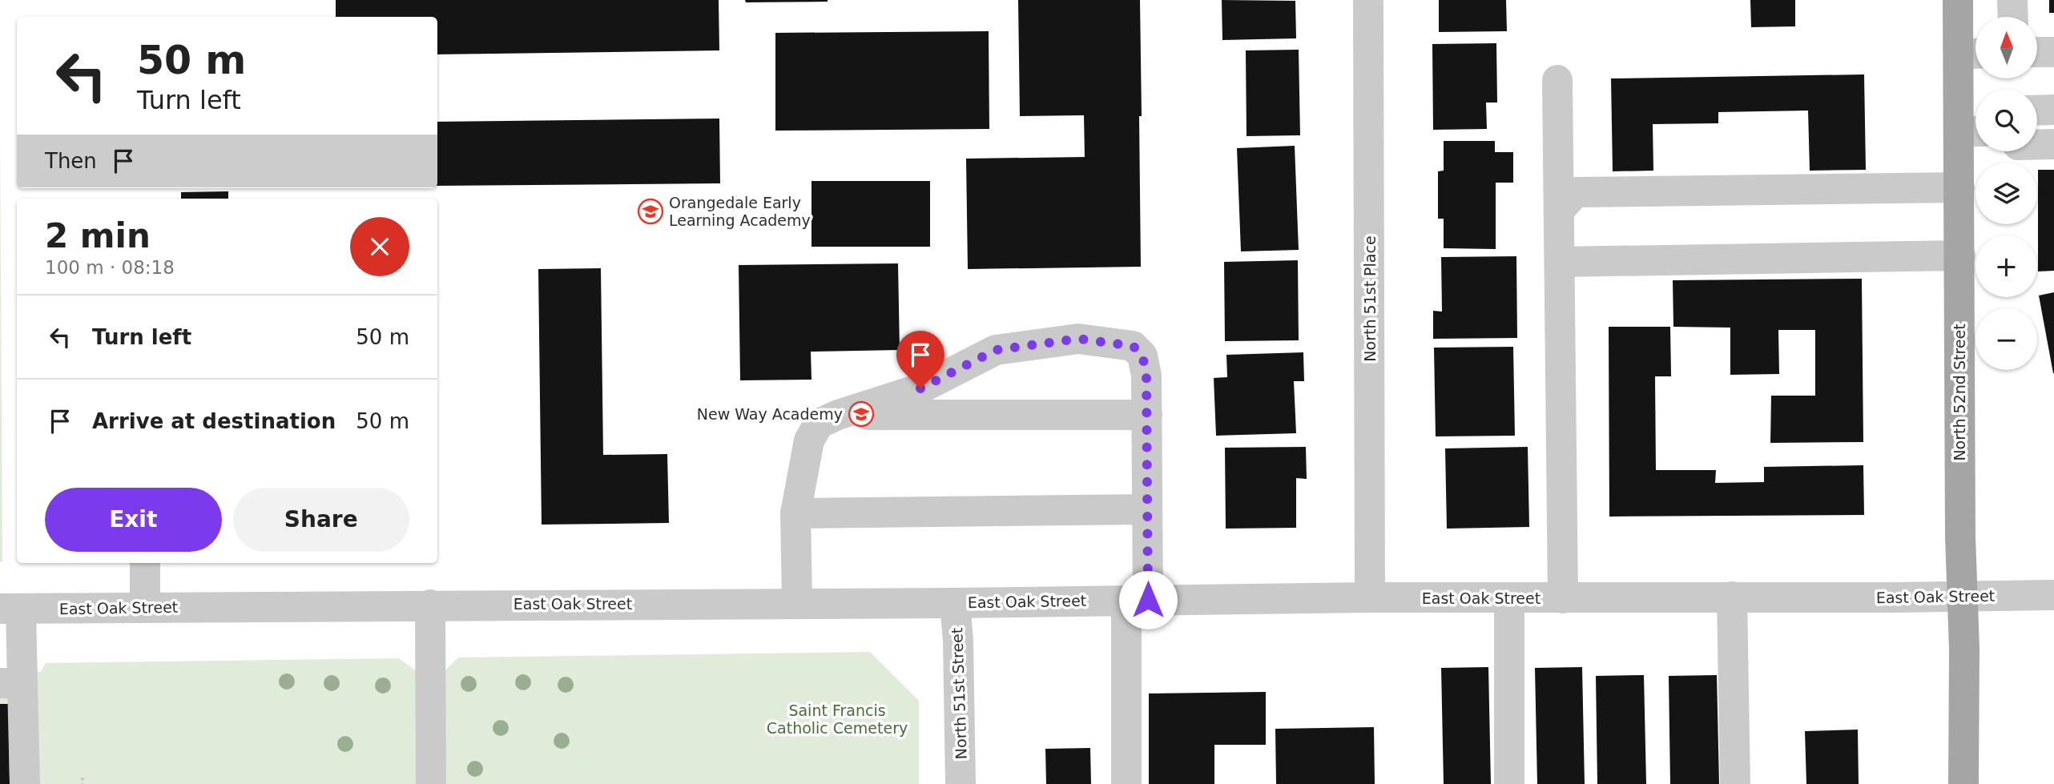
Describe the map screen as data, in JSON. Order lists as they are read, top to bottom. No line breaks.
{"streets":{"main road":["North 52nd Street"],"street":["North 51st Place","East Oak Street","North 51st Street"]},"crossings":[["North 51st Place","East Oak Street"],["North 52nd Street","East Oak Street"],["East Oak Street","North 51st Street"]],"parks":["Saint Francis Catholic Cemetery"],"places":{"school or university":["Orangedale Early Learning Academy","New Way Academy"]},"north":"top","page":{"map_buttons":["+","−"],"turn":["50 m","Turn left"],"then":"Then","heading":["2 min","100 m · 08:18"],"list":[{"name":"Turn left","value":"50 m"},{"name":"Arrive at destination","value":"50 m"}],"buttons":["Exit","Share"]}}
